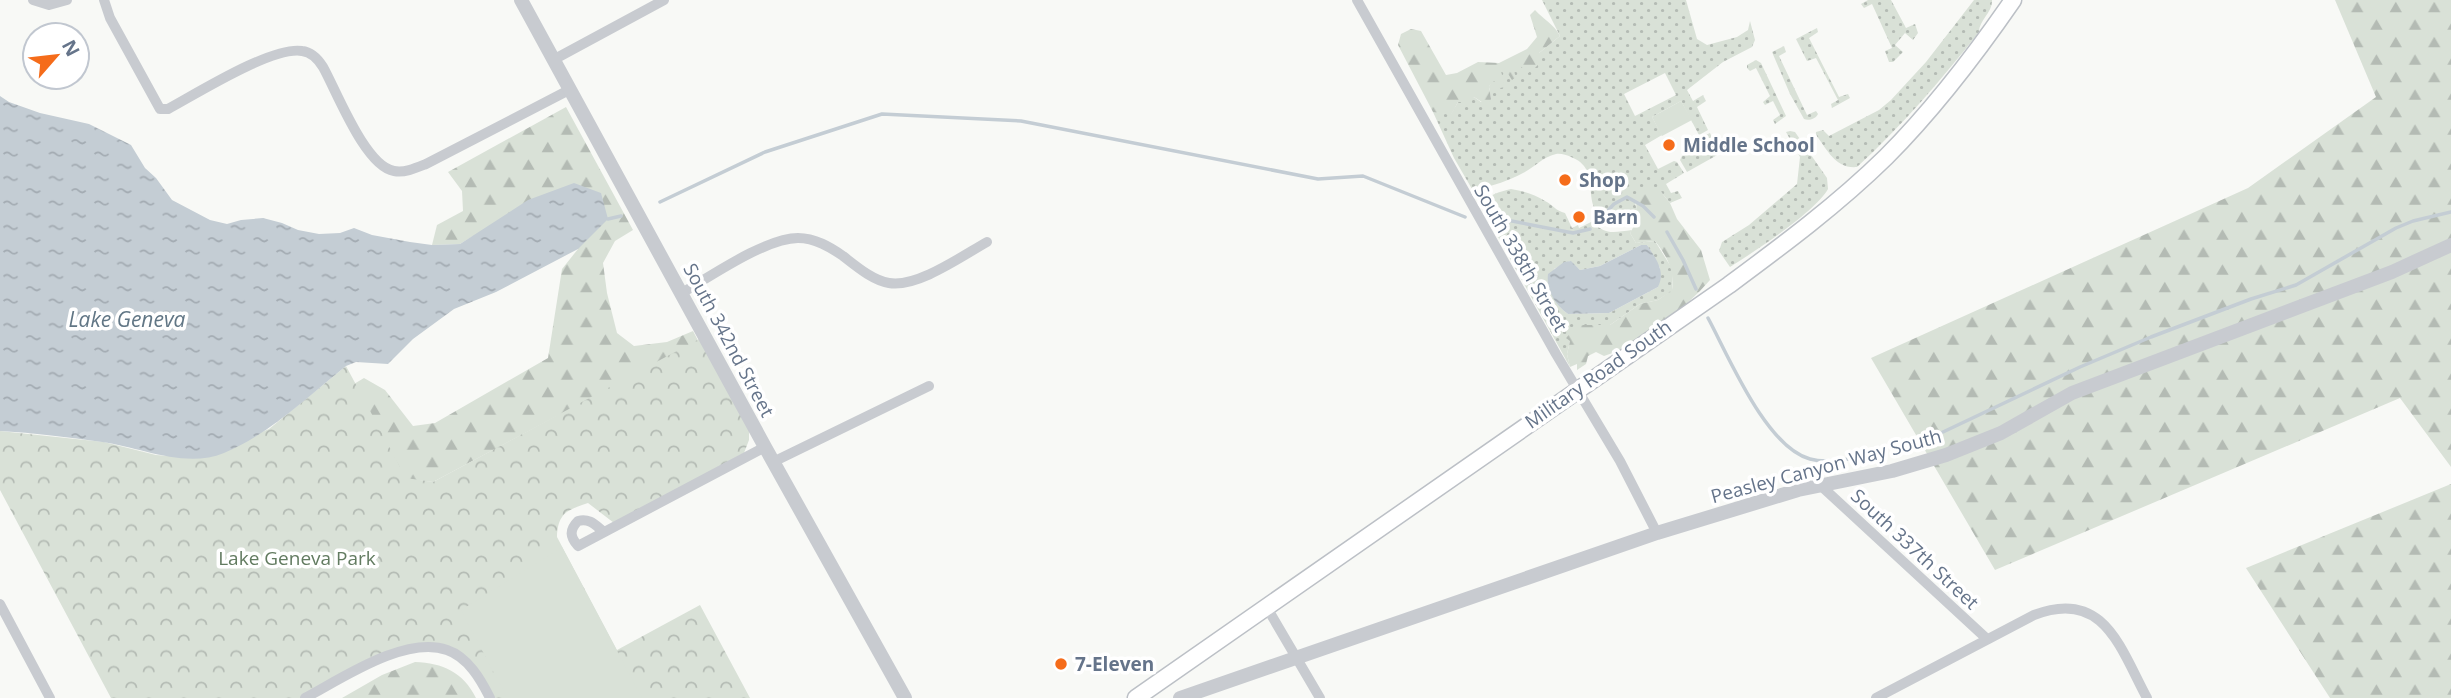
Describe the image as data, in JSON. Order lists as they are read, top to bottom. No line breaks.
{"streets":{"main road":["Military Road South"],"street":["South 338th Street","South 342nd Street","Peasley Canyon Way South","South 337th Street"]},"crossings":[["South 338th Street","Military Road South"],["South 338th Street","Peasley Canyon Way South"],["Peasley Canyon Way South","South 337th Street"]],"water":["Lake Geneva"],"parks":["Lake Geneva Park"],"places":["Middle School","Shop","Barn","7-Eleven"],"north":"top right"}
